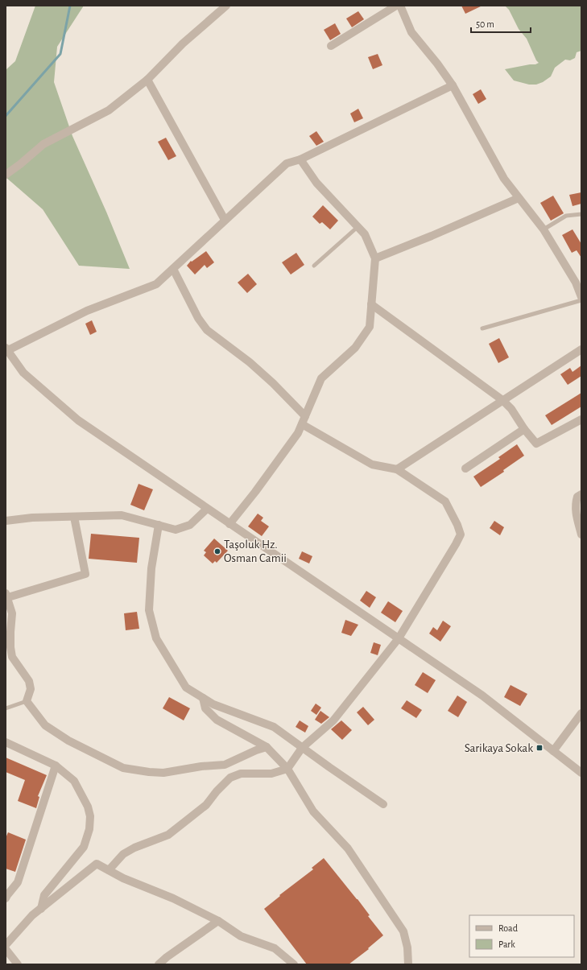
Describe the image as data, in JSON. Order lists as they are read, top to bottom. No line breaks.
{"places":{"other":["Taşoluk Hz. Osman Camii"],"transit":["Sarikaya Sokak"]},"legend":["Road","Park"],"scale_bar":"50 m"}
